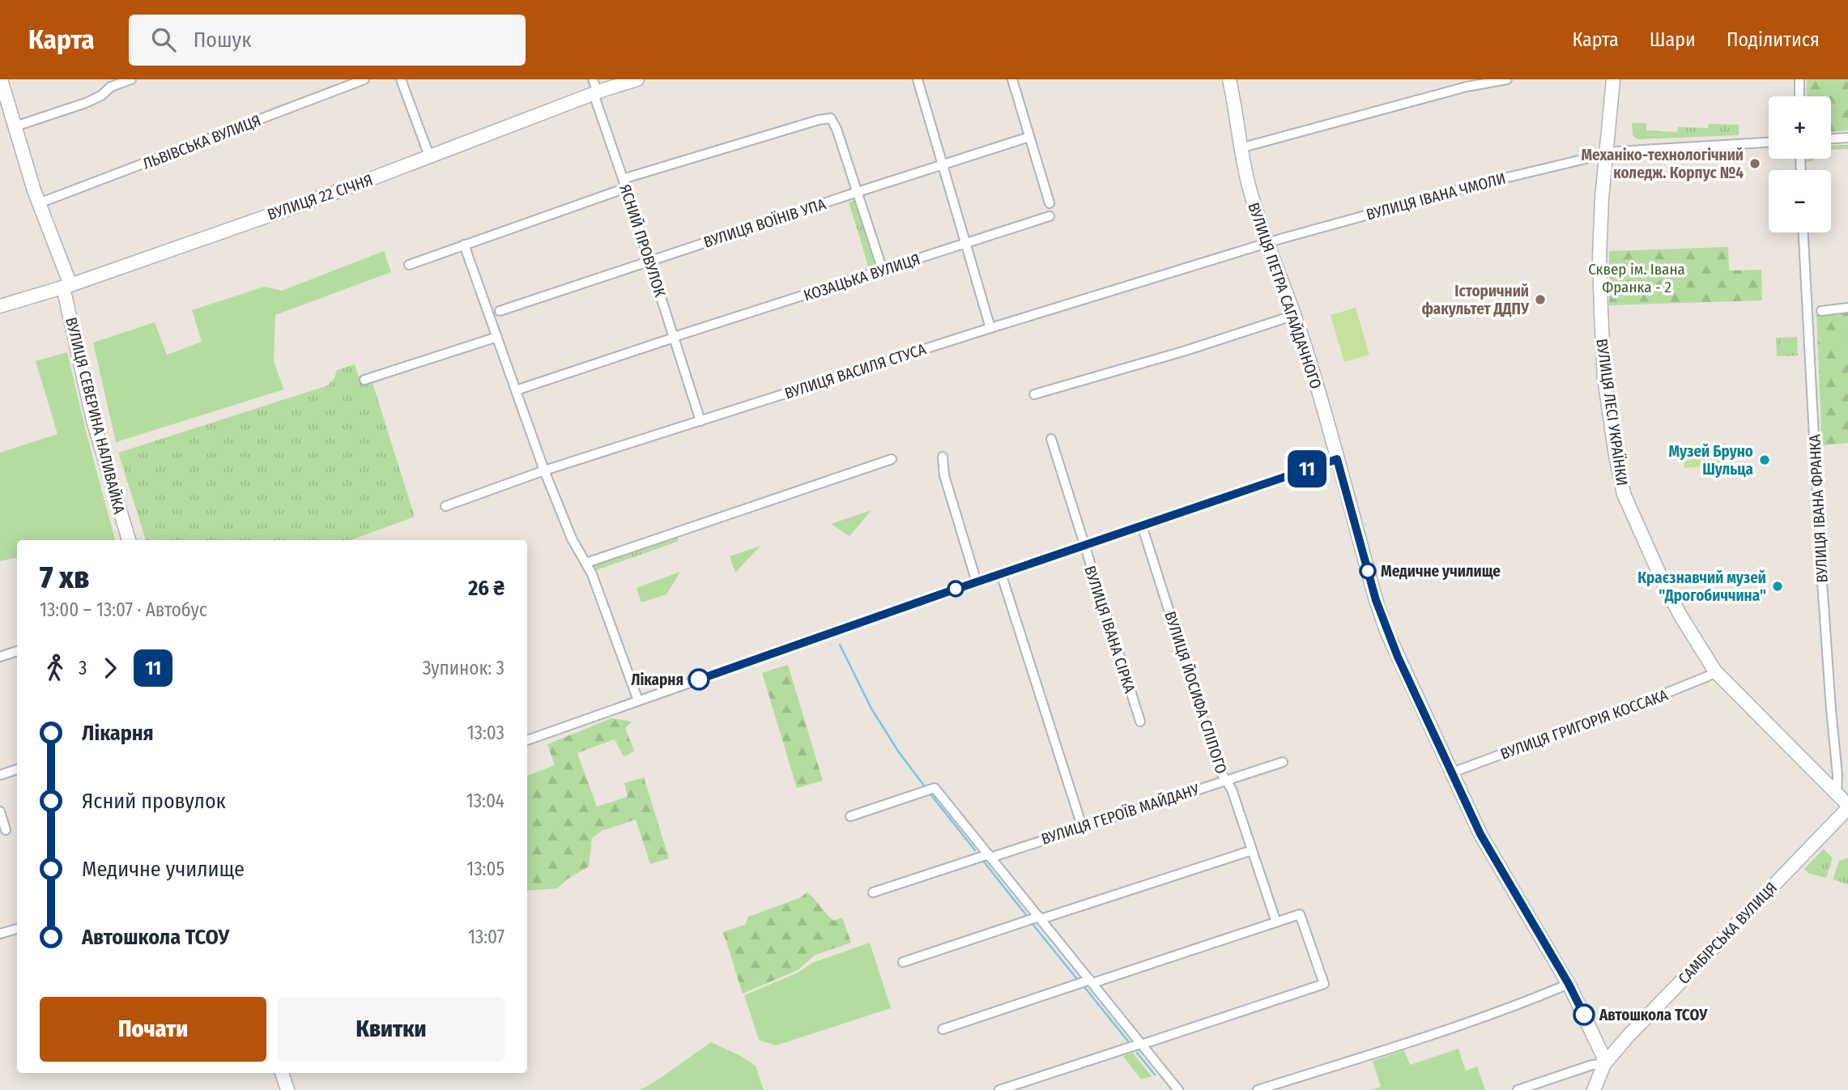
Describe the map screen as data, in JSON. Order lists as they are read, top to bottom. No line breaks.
{"streets":{"street":["ЛЬВІВСЬКА ВУЛИЦЯ","ВУЛИЦЯ ІВАНА ЧМОЛИ","ВУЛИЦЯ 22 СІЧНЯ","ВУЛИЦЯ ВОЇНІВ УПА","ЯСНИЙ ПРОВУЛОК","КОЗАЦЬКА ВУЛИЦЯ","ВУЛИЦЯ ПЕТРА САГАЙДАЧНОГО","ВУЛИЦЯ ВАСИЛЯ СТУСА","ВУЛИЦЯ ЛЕСІ УКРАЇНКИ","ВУЛИЦЯ СЕВЕРИНА НАЛИВАЙКА","ВУЛИЦЯ ІВАНА ФРАНКА","ВУЛИЦЯ ІВАНА СІРКА","ВУЛИЦЯ ЙОСИФА СЛІПОГО","ВУЛИЦЯ ГРИГОРІЯ КОССАКА","ВУЛИЦЯ ГЕРОЇВ МАЙДАНУ","САМБІРСЬКА ВУЛИЦЯ"]},"crossings":[["ЛЬВІВСЬКА ВУЛИЦЯ","ВУЛИЦЯ СЕВЕРИНА НАЛИВАЙКА"],["ВУЛИЦЯ ІВАНА ЧМОЛИ","ВУЛИЦЯ ПЕТРА САГАЙДАЧНОГО"],["ВУЛИЦЯ ІВАНА ЧМОЛИ","ВУЛИЦЯ ВАСИЛЯ СТУСА"],["ВУЛИЦЯ ІВАНА ЧМОЛИ","ВУЛИЦЯ ЛЕСІ УКРАЇНКИ"],["ВУЛИЦЯ 22 СІЧНЯ","ЯСНИЙ ПРОВУЛОК"],["ВУЛИЦЯ 22 СІЧНЯ","ВУЛИЦЯ СЕВЕРИНА НАЛИВАЙКА"],["ВУЛИЦЯ ВОЇНІВ УПА","ЯСНИЙ ПРОВУЛОК"],["ЯСНИЙ ПРОВУЛОК","КОЗАЦЬКА ВУЛИЦЯ"],["ЯСНИЙ ПРОВУЛОК","ВУЛИЦЯ ВАСИЛЯ СТУСА"],["ВУЛИЦЯ ПЕТРА САГАЙДАЧНОГО","ВУЛИЦЯ ВАСИЛЯ СТУСА"],["ВУЛИЦЯ ПЕТРА САГАЙДАЧНОГО","ВУЛИЦЯ ГРИГОРІЯ КОССАКА"],["ВУЛИЦЯ ПЕТРА САГАЙДАЧНОГО","САМБІРСЬКА ВУЛИЦЯ"],["ВУЛИЦЯ ЛЕСІ УКРАЇНКИ","ВУЛИЦЯ ІВАНА ФРАНКА"],["ВУЛИЦЯ ЛЕСІ УКРАЇНКИ","ВУЛИЦЯ ГРИГОРІЯ КОССАКА"],["ВУЛИЦЯ ЛЕСІ УКРАЇНКИ","САМБІРСЬКА ВУЛИЦЯ"],["ВУЛИЦЯ ЙОСИФА СЛІПОГО","ВУЛИЦЯ ГЕРОЇВ МАЙДАНУ"]],"parks":["Сквер ім. Івана Франка - 2"],"places":["Механіко-технологічний коледж. Корпус №4","Історичний факультет ДДПУ","Музей Бруно Шульца","Медичне училище","Краєзнавчий музей \"Дрогобиччина\"","Лікарня","Автошкола ТСОУ"],"lines":["bus line 11"],"page":{"header":"Карта","search":"Пошук","nav":["Карта","Шари","Поділитися"],"on_map":"11","map_buttons":["+","−"],"heading":["7 хв","13:00 – 13:07 · Автобус","26 ₴"],"legs":["3","11","Зупинок: 3"],"list":[{"name":"Лікарня","value":"13:03"},{"name":"Ясний провулок","value":"13:04"},{"name":"Медичне училище","value":"13:05"},{"name":"Автошкола ТСОУ","value":"13:07"}],"buttons":["Почати","Квитки"]}}
